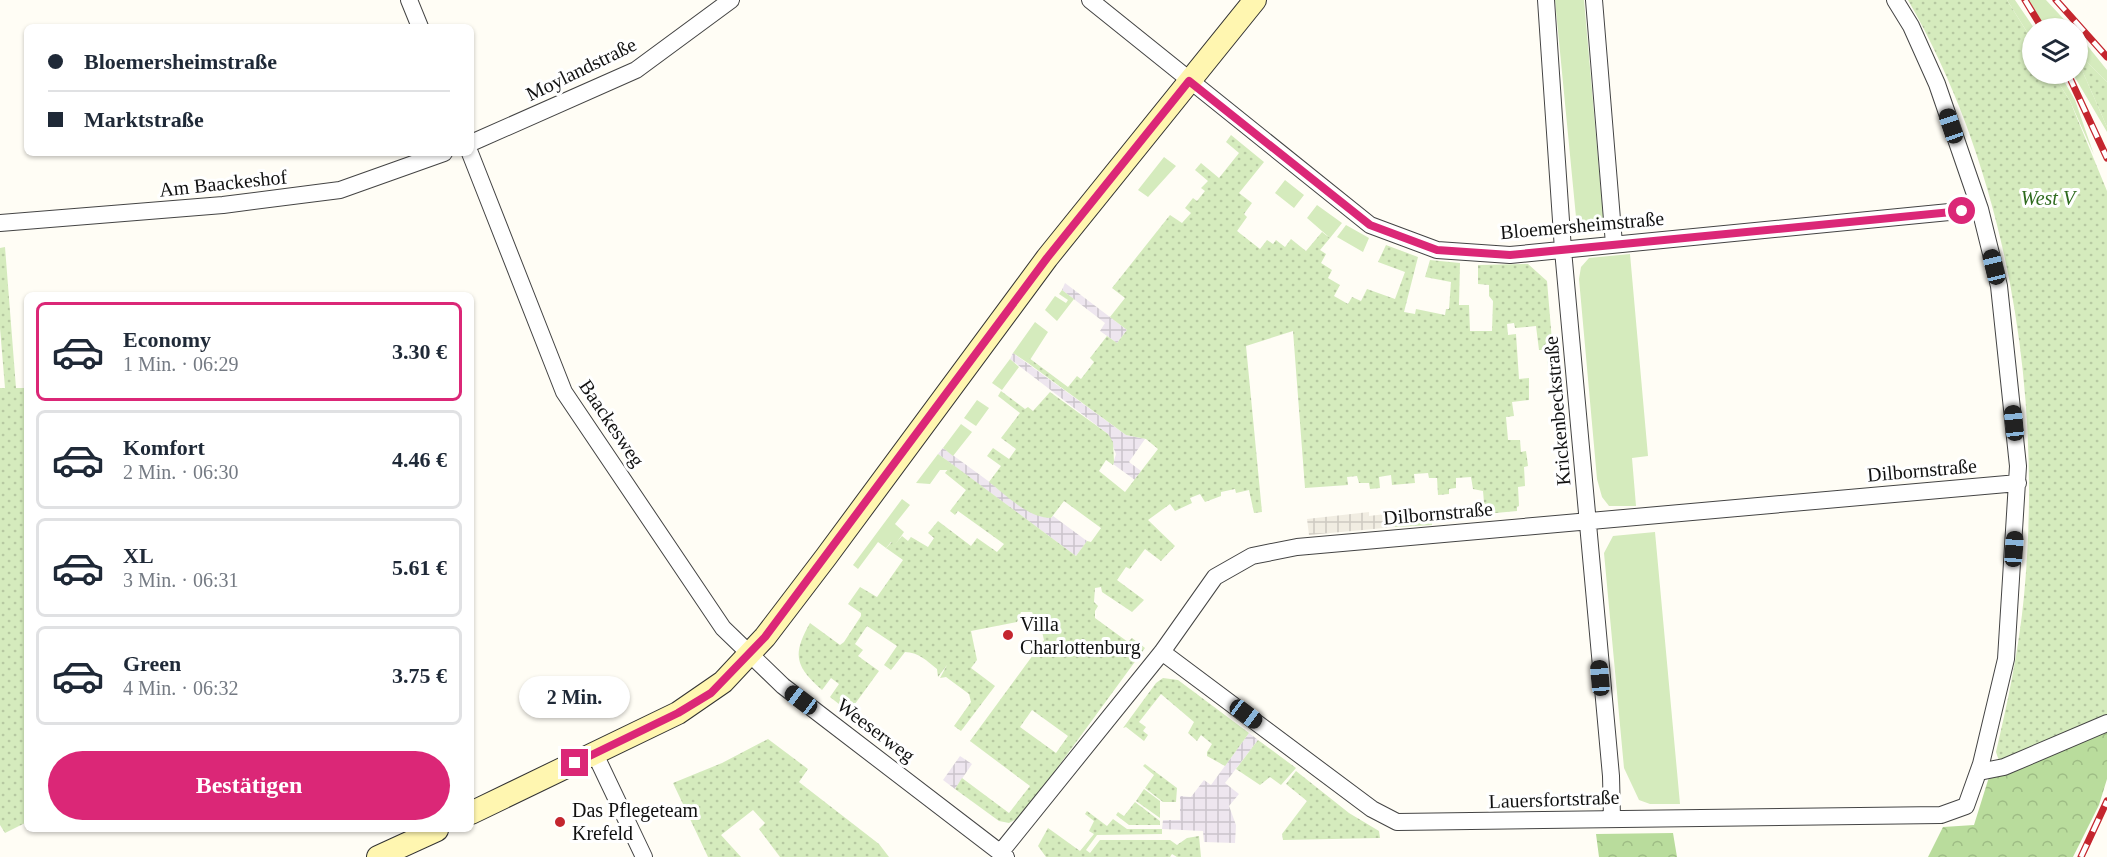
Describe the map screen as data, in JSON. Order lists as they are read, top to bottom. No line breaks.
{"streets":{"street":["Moylandstraße","Am Baackeshof","Bloemersheimstraße","Krickenbeckstraße","Baackesweg","Dilbornstraße","Weeserweg","Lauersfortstraße"]},"crossings":[["Bloemersheimstraße","Krickenbeckstraße"],["Bloemersheimstraße","Lauersfortstraße"],["Krickenbeckstraße","Dilbornstraße"],["Krickenbeckstraße","Lauersfortstraße"],["Baackesweg","Weeserweg"],["Dilbornstraße","Weeserweg"],["Dilbornstraße","Lauersfortstraße"]],"parks":["West V"],"places":["Villa Charlottenburg","Das Pflegeteam Krefeld"],"page":{"banner":["Bloemersheimstraße","Marktstraße"],"list":[{"name":"Economy","note":"1 Min. · 06:29","value":"3.30 €"},{"name":"Komfort","note":"2 Min. · 06:30","value":"4.46 €"},{"name":"XL","note":"3 Min. · 06:31","value":"5.61 €"},{"name":"Green","note":"4 Min. · 06:32","value":"3.75 €"}],"bubble":"2 Min.","buttons":"Bestätigen"}}
